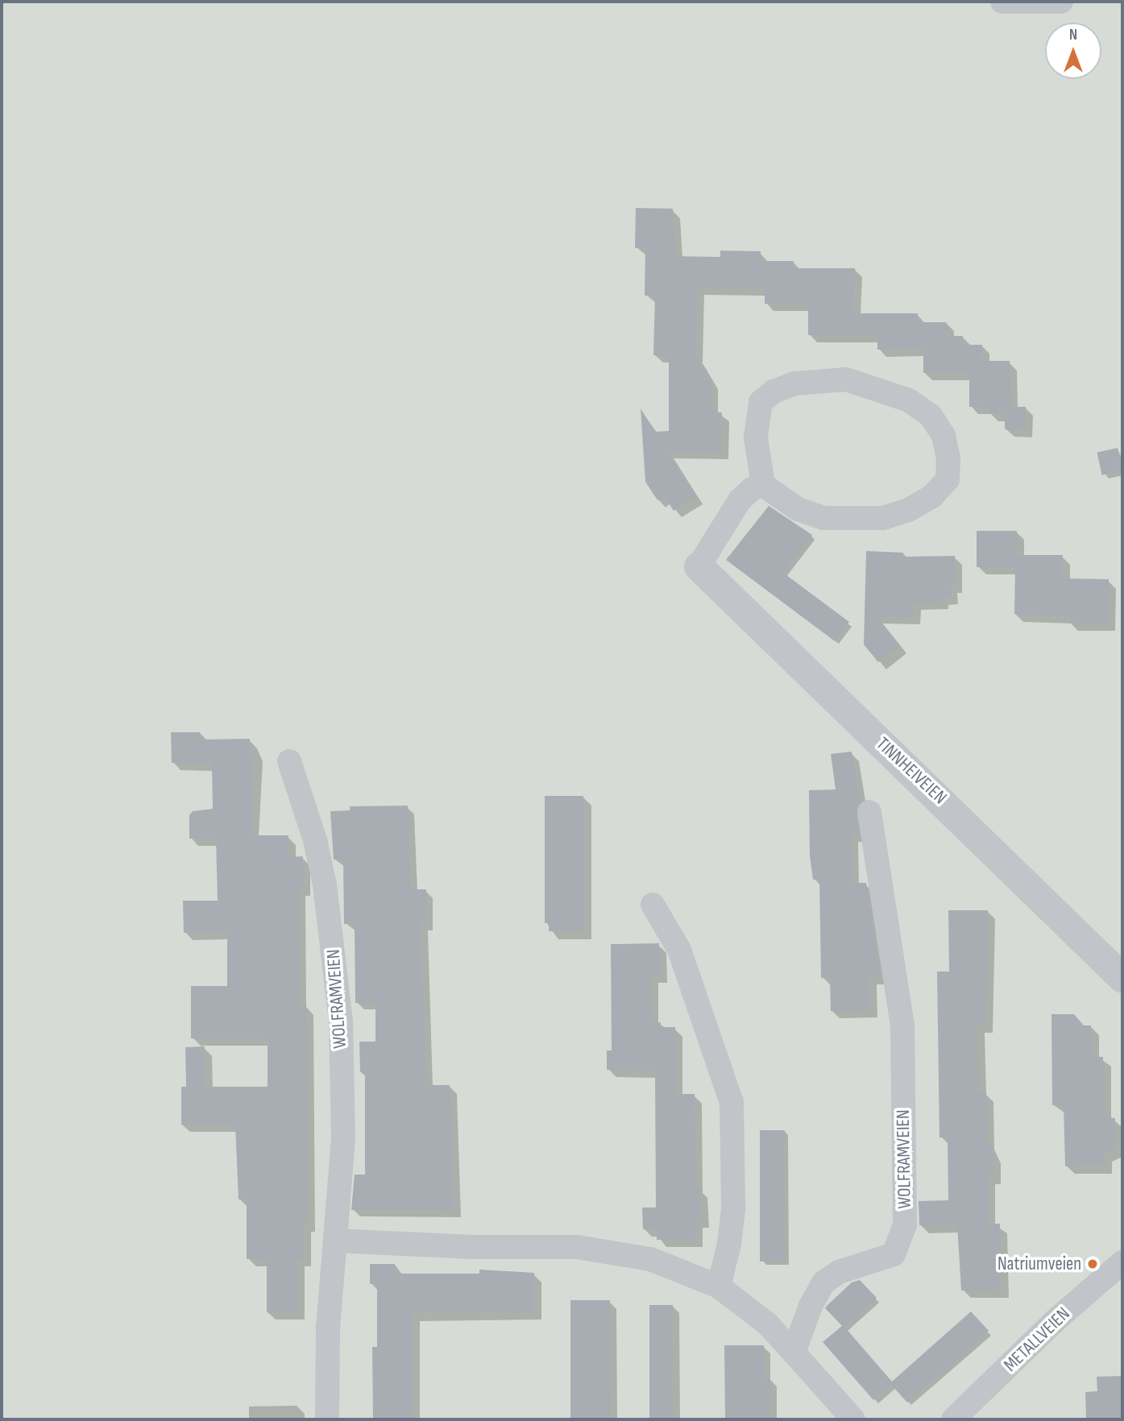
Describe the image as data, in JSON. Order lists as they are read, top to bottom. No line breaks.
{"streets":{"street":["TINNHEIVEIEN","WOLFRAMVEIEN","METALLVEIEN"]},"places":["Natriumveien"],"north":"top"}
